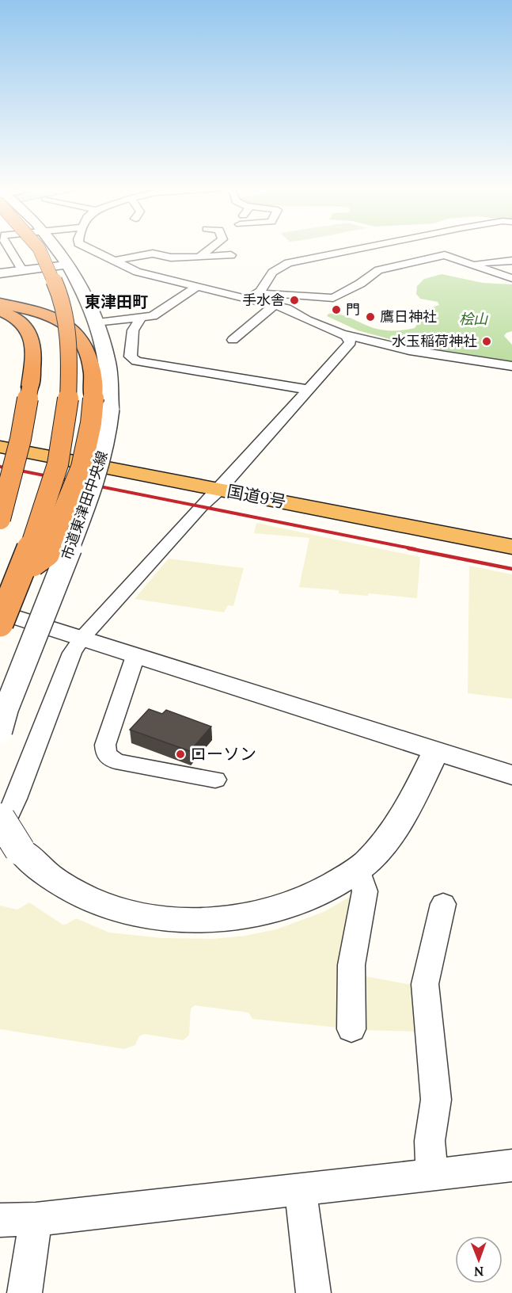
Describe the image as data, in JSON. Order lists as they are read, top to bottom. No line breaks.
{"streets":{"highway":["国道9号"],"street":["市道東津田中央線"]},"districts":["東津田町"],"parks":["桧山"],"places":["手水舎","門","鷹日神社","水玉稲荷神社","ローソン"],"north":"bottom"}
